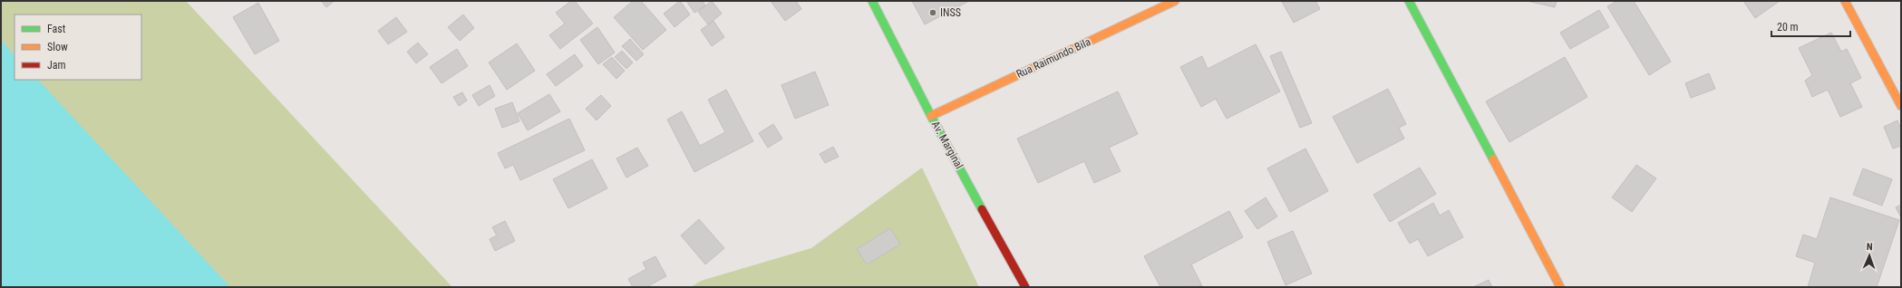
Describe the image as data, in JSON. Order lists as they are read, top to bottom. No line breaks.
{"streets":{"street":["Rua Raimundo Bila","Av. Marginal"]},"crossings":[["Rua Raimundo Bila","Av. Marginal"]],"places":["INSS"],"legend":["Fast","Slow","Jam"],"scale_bar":"20 m","north":"top"}
